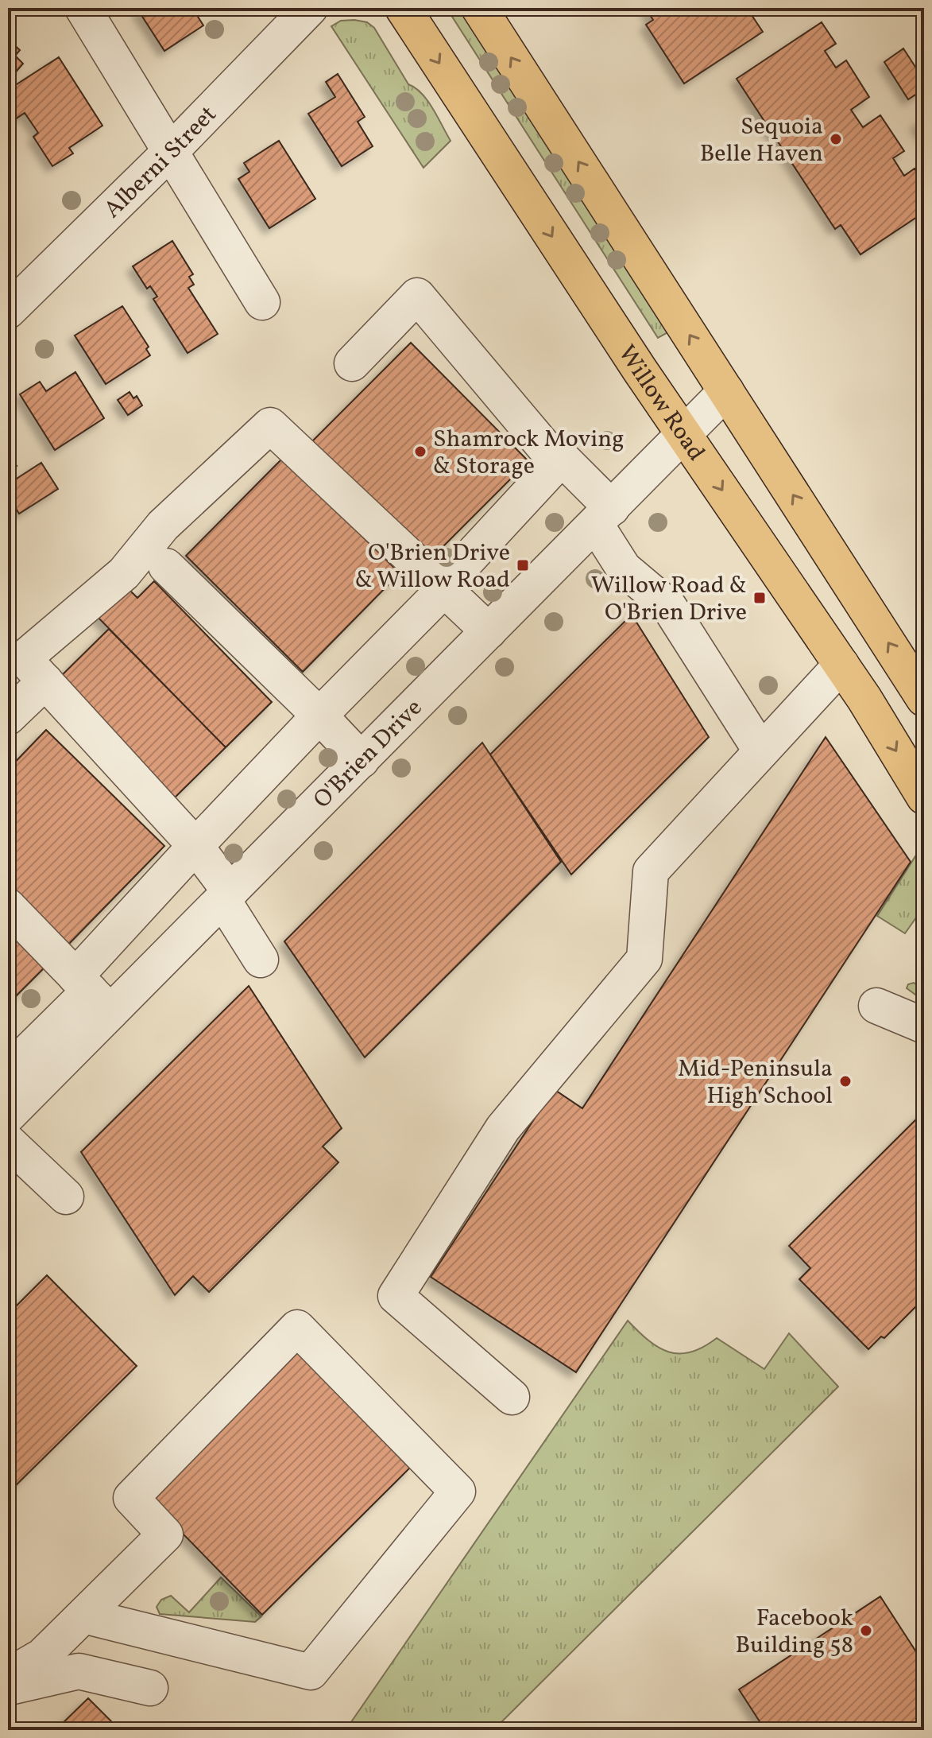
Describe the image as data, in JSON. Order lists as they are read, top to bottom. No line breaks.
{"streets":{"main road":["Willow Road"],"street":["Alberni Street","O'Brien Drive"]},"crossings":[["Willow Road","O'Brien Drive"]],"places":{"other":["Sequoia Belle Haven","Shamrock Moving & Storage","Mid-Peninsula High School","Facebook Building 58"],"transit":["O'Brien Drive & Willow Road","Willow Road & O'Brien Drive"]}}
